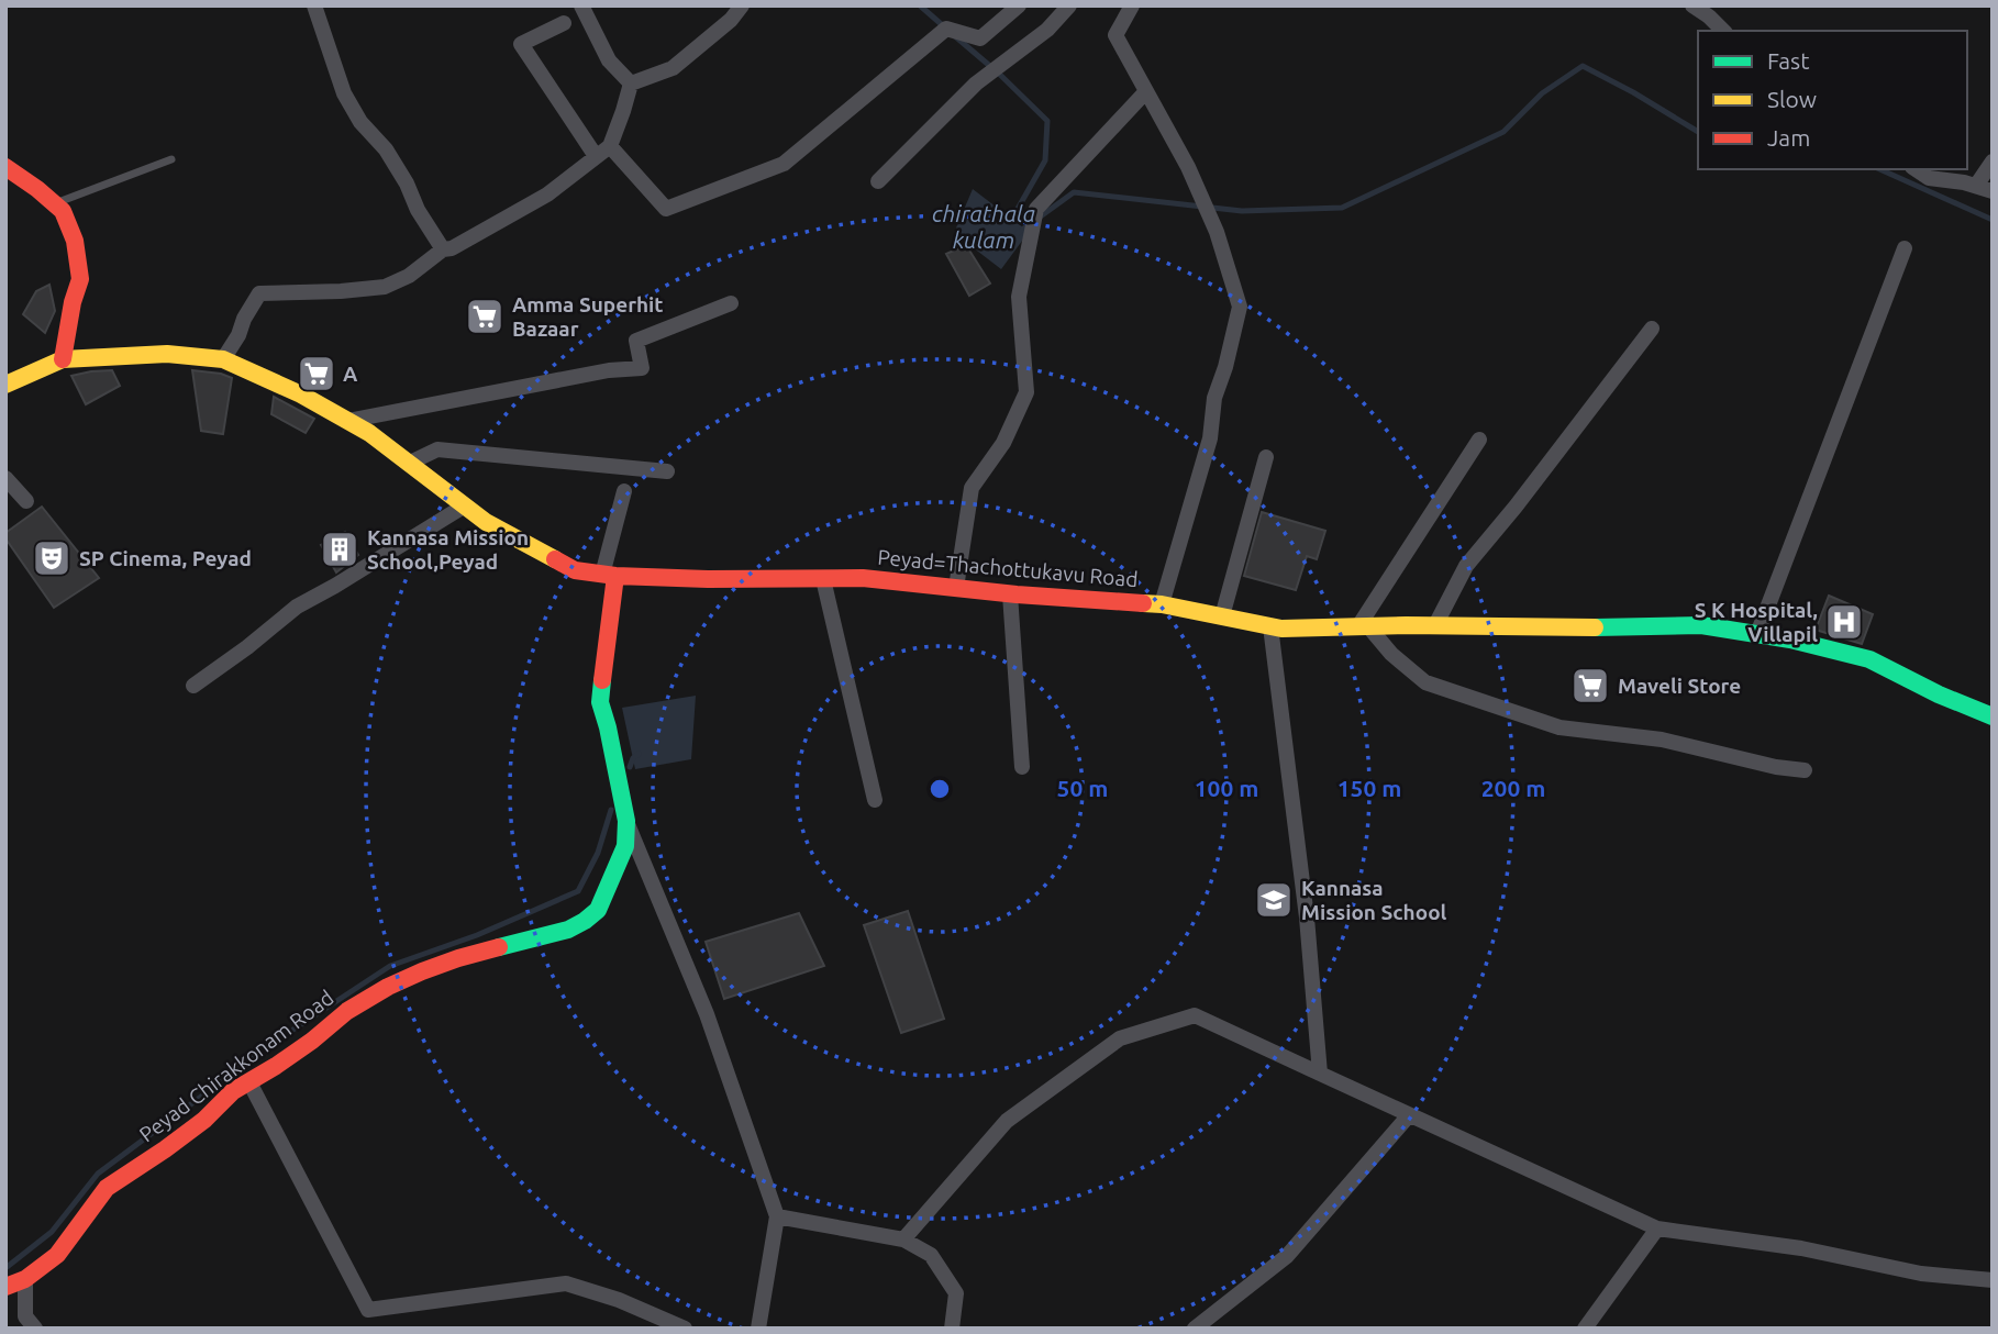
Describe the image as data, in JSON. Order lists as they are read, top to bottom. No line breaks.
{"streets":{"main road":["Peyad=Thachottukavu Road","Peyad Chirakkonam Road"]},"crossings":[["Peyad=Thachottukavu Road","Peyad Chirakkonam Road"]],"water":["chirathala kulam"],"places":{"supermarket":["Amma Superhit Bazaar","A","Maveli Store"],"building":["Kannasa Mission School,Peyad"],"theatre":["SP Cinema, Peyad"],"hospital":["S K Hospital, Villapil"],"school or university":["Kannasa Mission School"]},"legend":["Fast","Slow","Jam"],"rings":["50 m","100 m","150 m","200 m"]}
